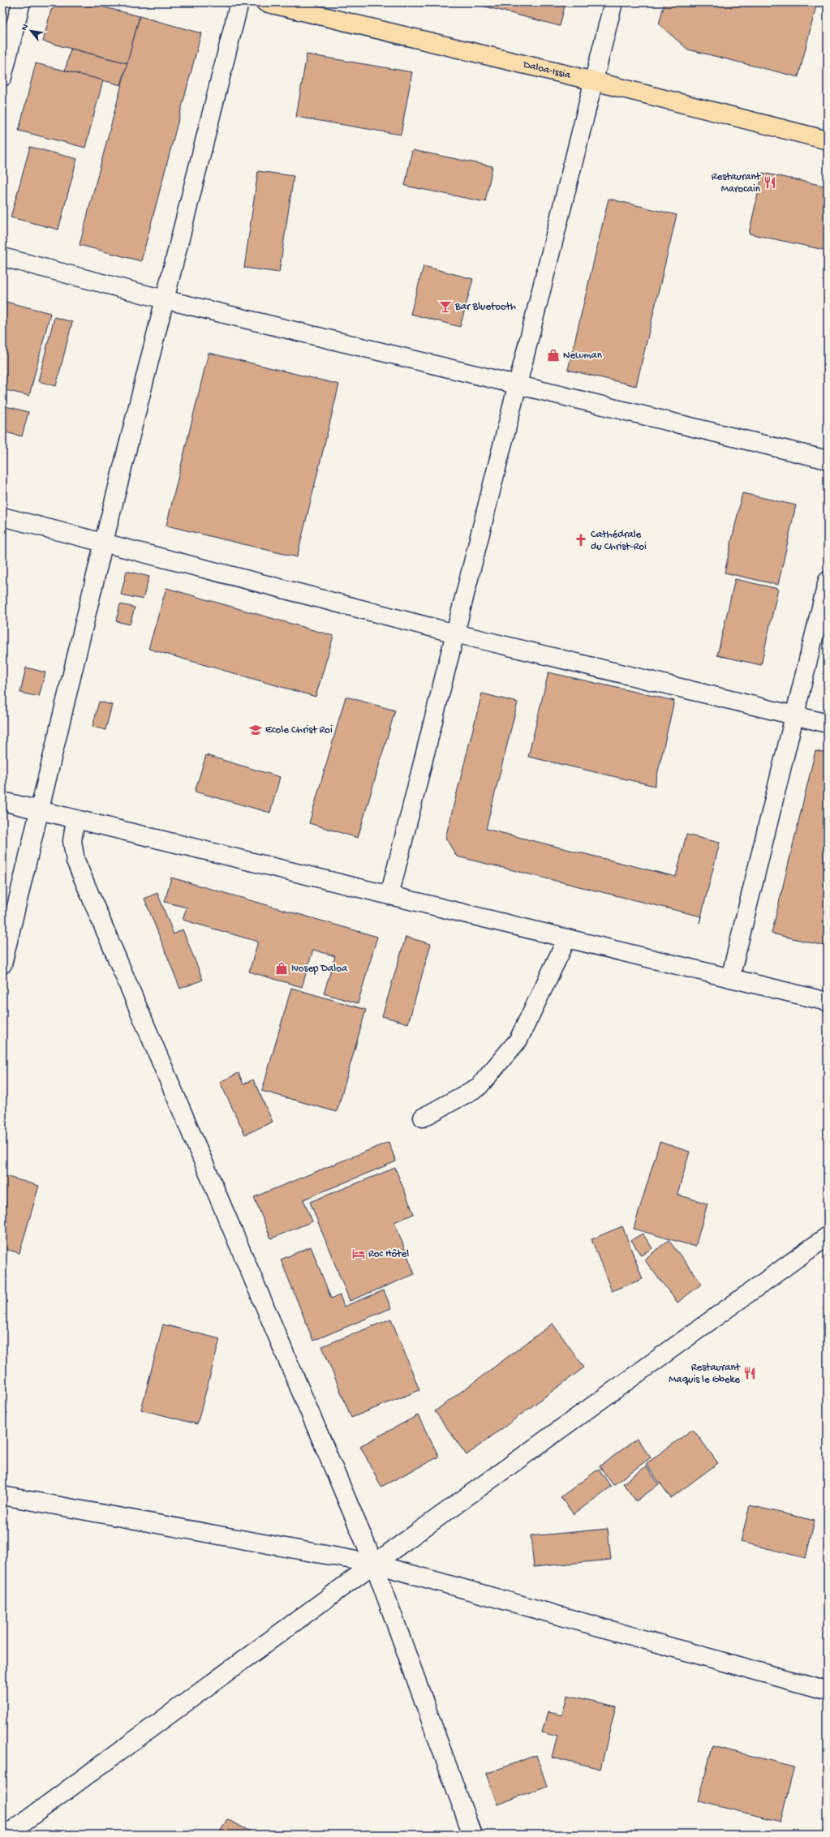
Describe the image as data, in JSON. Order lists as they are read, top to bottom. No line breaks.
{"streets":{"main road":["Daloa-Issia"]},"places":{"restaurant":["Restaurant Marocain","Restaurant Maquis le Gbeke"],"bar":["Bar Bluetooth"],"shop":["Newman","Ivosep Daloa"],"church":["Cathédrale du Christ-Roi"],"school or university":["Ecole Christ Roi"],"hotel":["Roc Hôtel"]},"north":"top left"}
